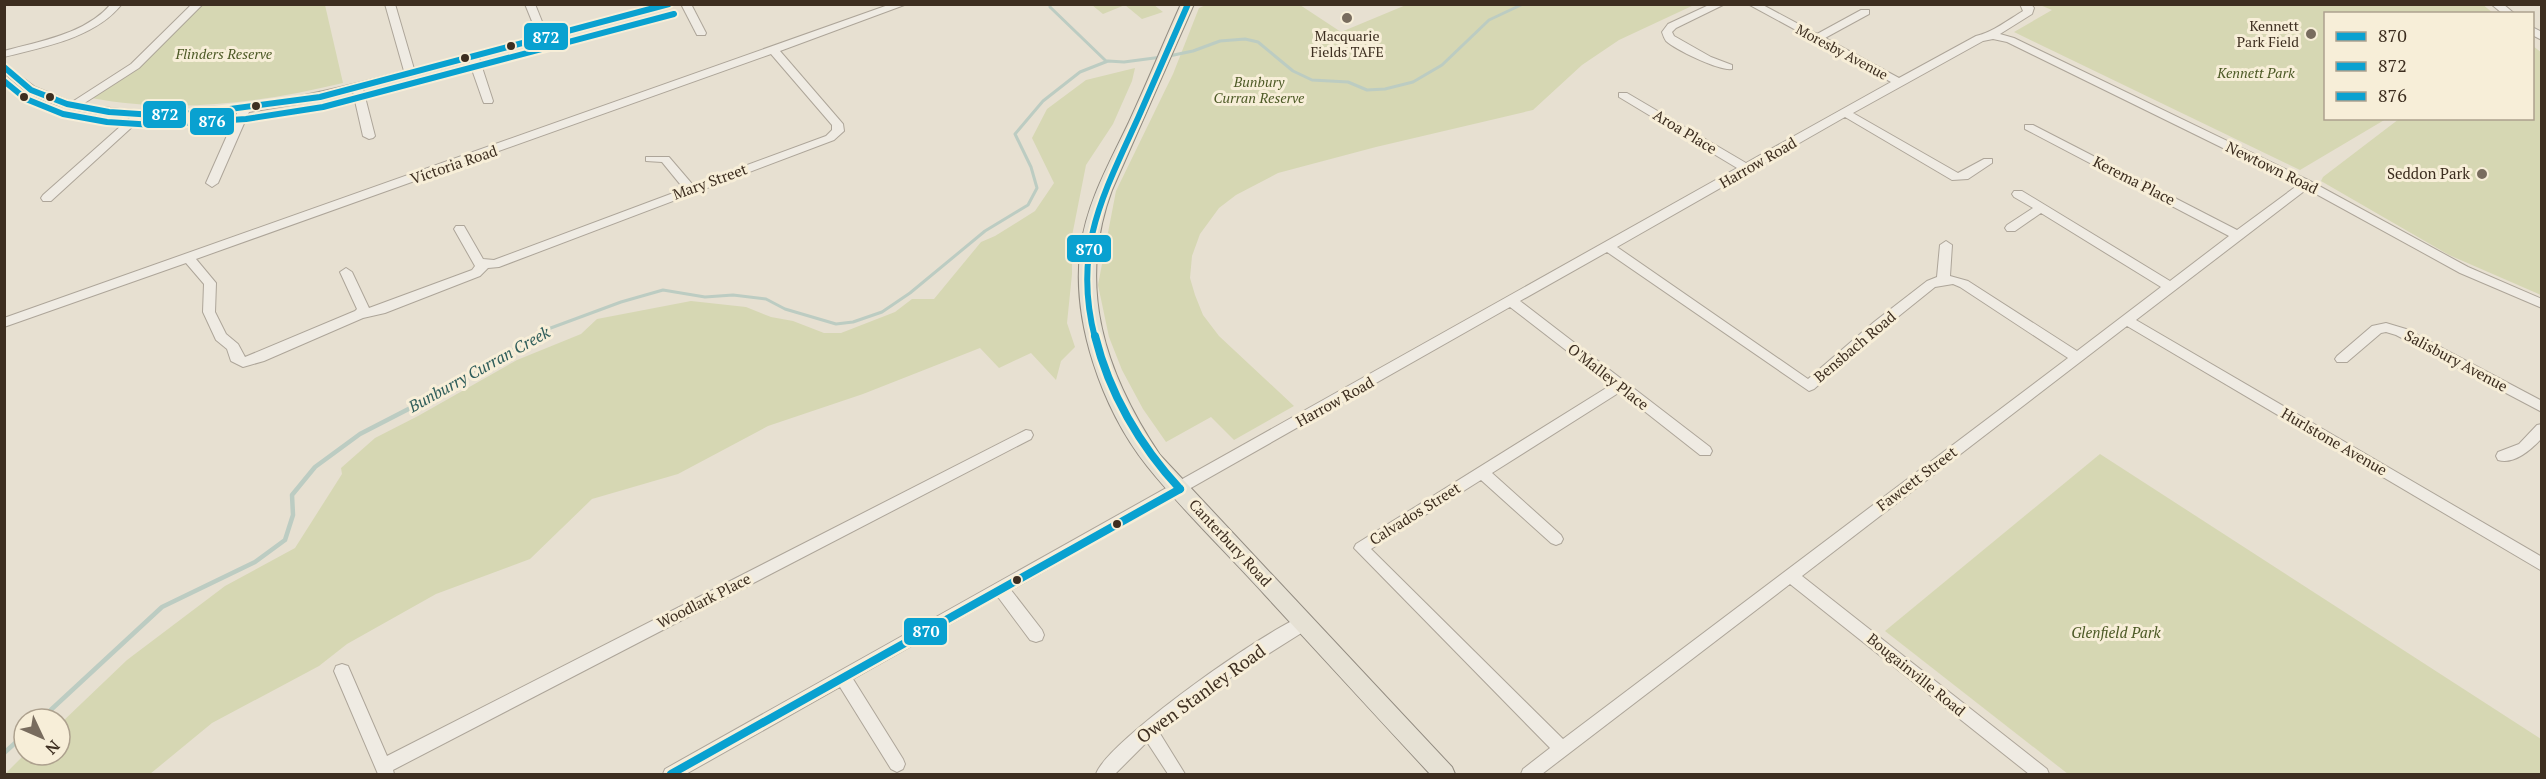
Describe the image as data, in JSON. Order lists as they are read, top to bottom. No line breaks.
{"streets":{"main road":["Canterbury Road"],"street":["Moresby Avenue","Aroa Place","Harrow Road","Victoria Road","Newtown Road","Kerema Place","Mary Street","Bensbach Road","Salisbury Avenue","O'Malley Place","Hurlstone Avenue","Fawcett Street","Calvados Street","Woodlark Place","Bougainville Road","Owen Stanley Road"]},"crossings":[["Moresby Avenue","Harrow Road"],["Aroa Place","Harrow Road"],["Harrow Road","Newtown Road"],["Harrow Road","Bensbach Road"],["Harrow Road","O'Malley Place"],["Harrow Road","Canterbury Road"],["Victoria Road","Mary Street"],["Newtown Road","Fawcett Street"],["Kerema Place","Fawcett Street"],["O'Malley Place","Calvados Street"],["Hurlstone Avenue","Fawcett Street"],["Fawcett Street","Calvados Street"],["Fawcett Street","Bougainville Road"],["Canterbury Road","Owen Stanley Road"]],"water":["Bunburry Curran Creek"],"parks":["Flinders Reserve","Kennett Park","Bunbury Curran Reserve","Glenfield Park"],"places":["Macquarie Fields TAFE","Kennett Park Field","Seddon Park"],"lines":["transit line 870","transit line 872","transit line 876"],"legend":["870","872","876"],"north":"bottom right"}
